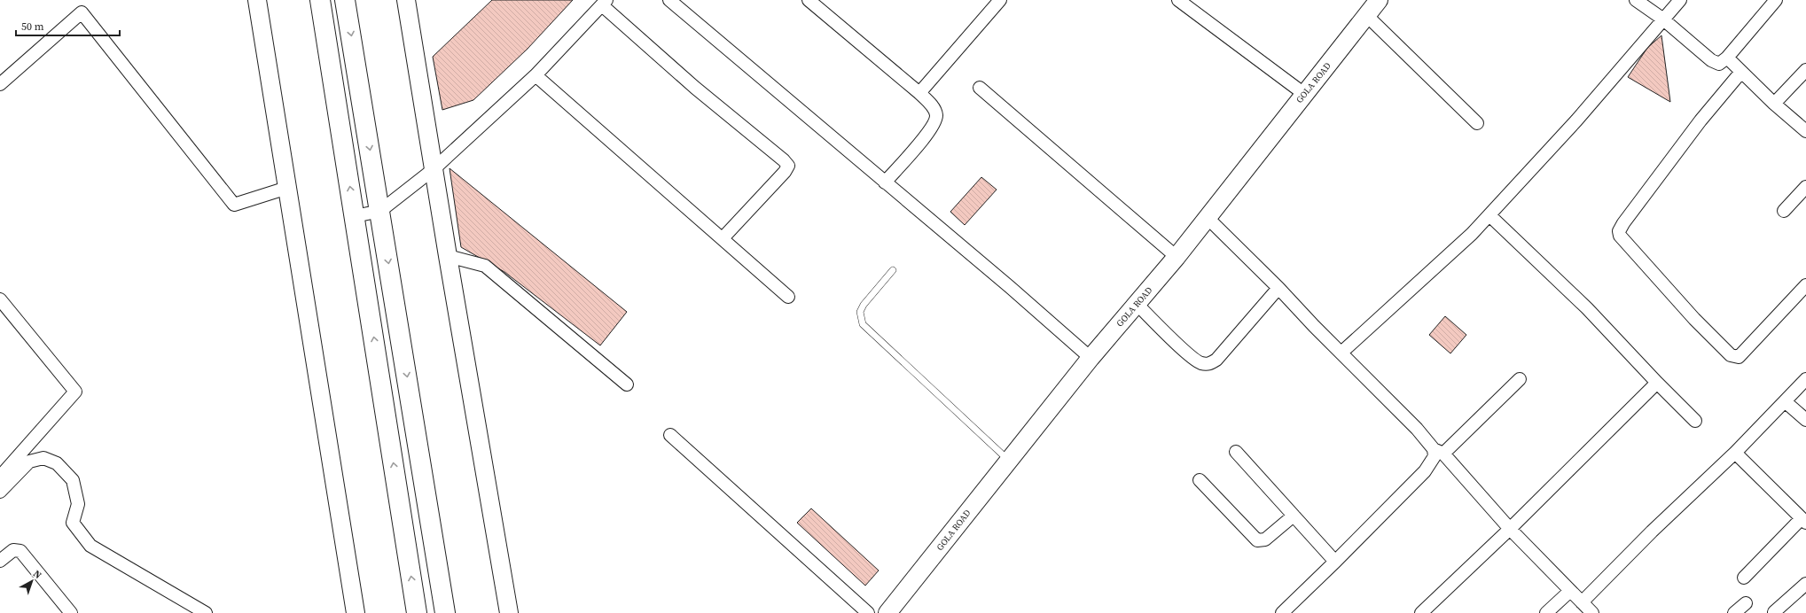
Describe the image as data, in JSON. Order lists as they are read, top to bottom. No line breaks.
{"streets":{"street":["GOLA ROAD"]},"scale_bar":"50 m","north":"top right"}
